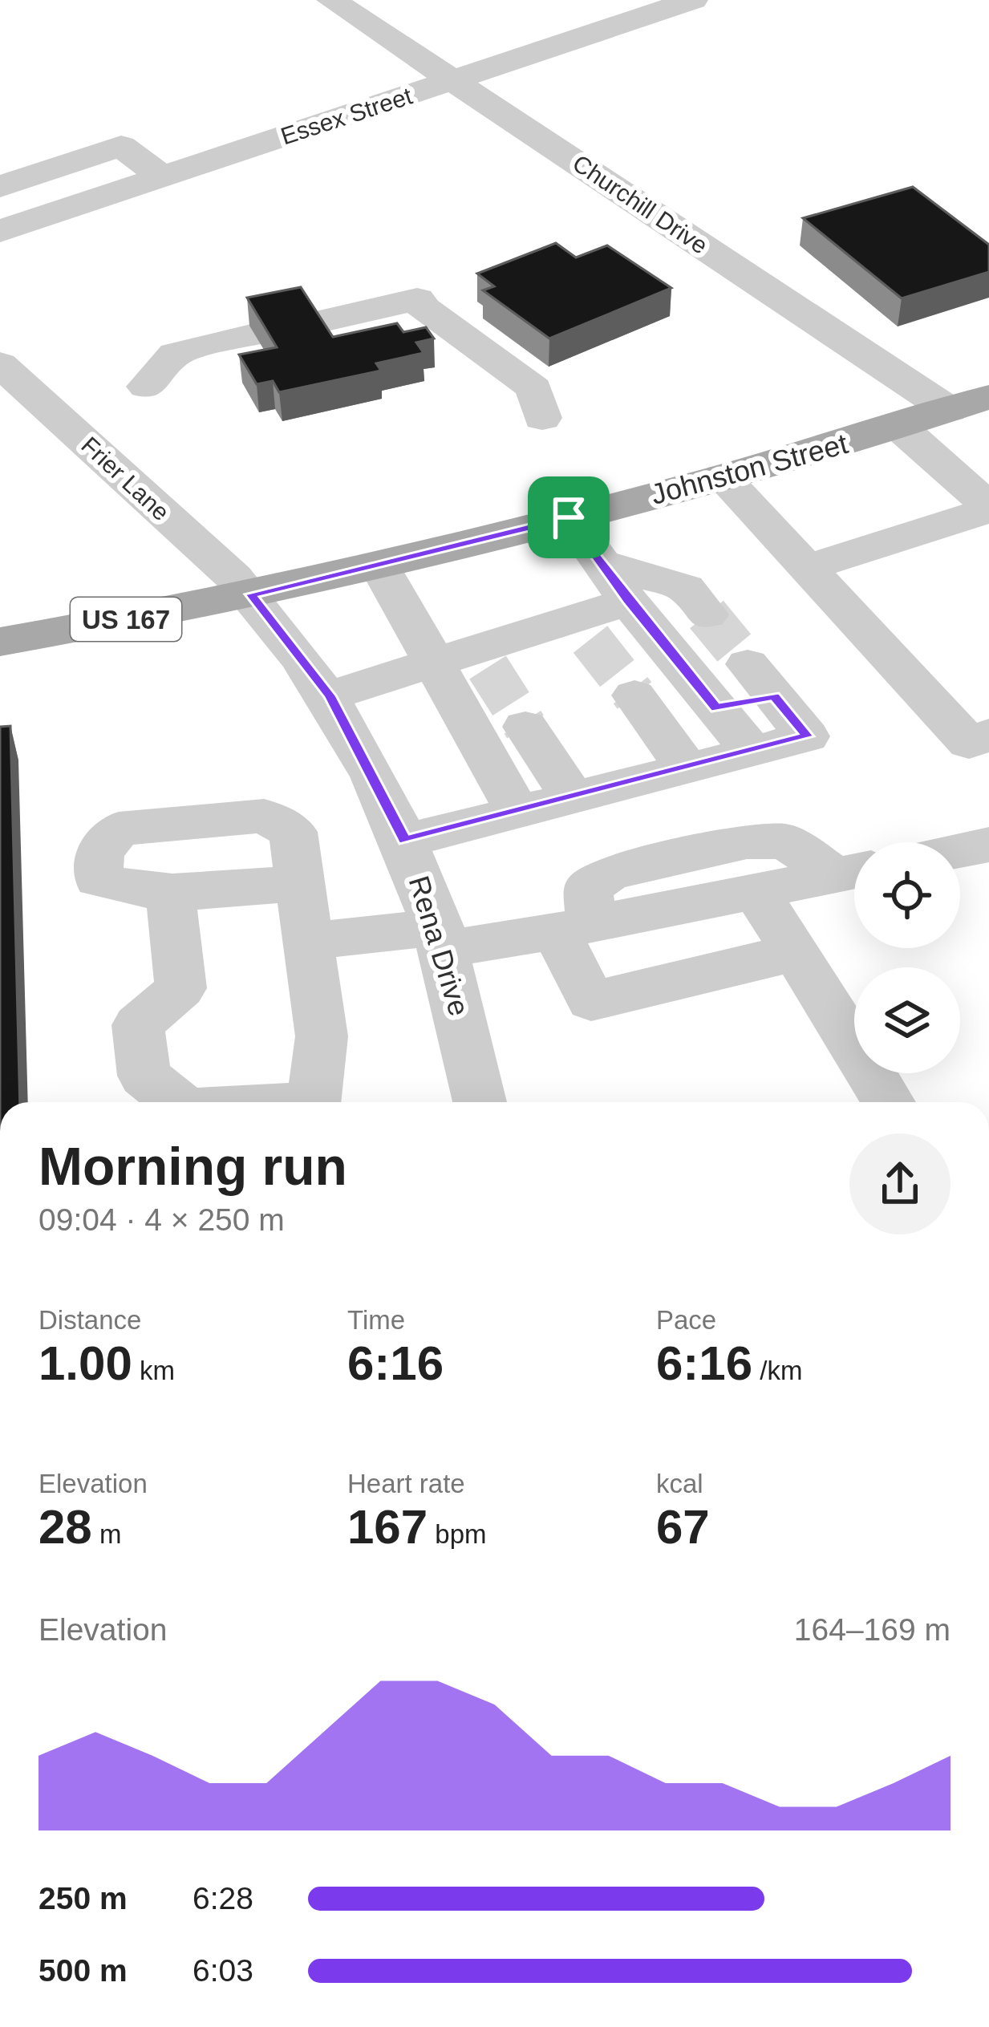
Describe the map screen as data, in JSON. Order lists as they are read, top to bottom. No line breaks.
{"streets":{"main road":["Johnston Street","US 167"],"street":["Essex Street","Churchill Drive","Frier Lane","Rena Drive"]},"crossings":[["Essex Street","Churchill Drive"],["Churchill Drive","Johnston Street"],["Johnston Street","Frier Lane"],["Johnston Street","Rena Drive"],["Frier Lane","Rena Drive"]],"page":{"heading":["Morning run","09:04 · 4 × 250 m"],"stats":[["Distance","1.00 km"],["Time","6:16"],["Pace","6:16 /km"],["Elevation","28 m"],["Heart rate","167 bpm"],["kcal","67"]],"chart":["Elevation","164–169 m"],"list":[{"name":"250 m","note":"6:28"},{"name":"500 m","note":"6:03"}]}}
